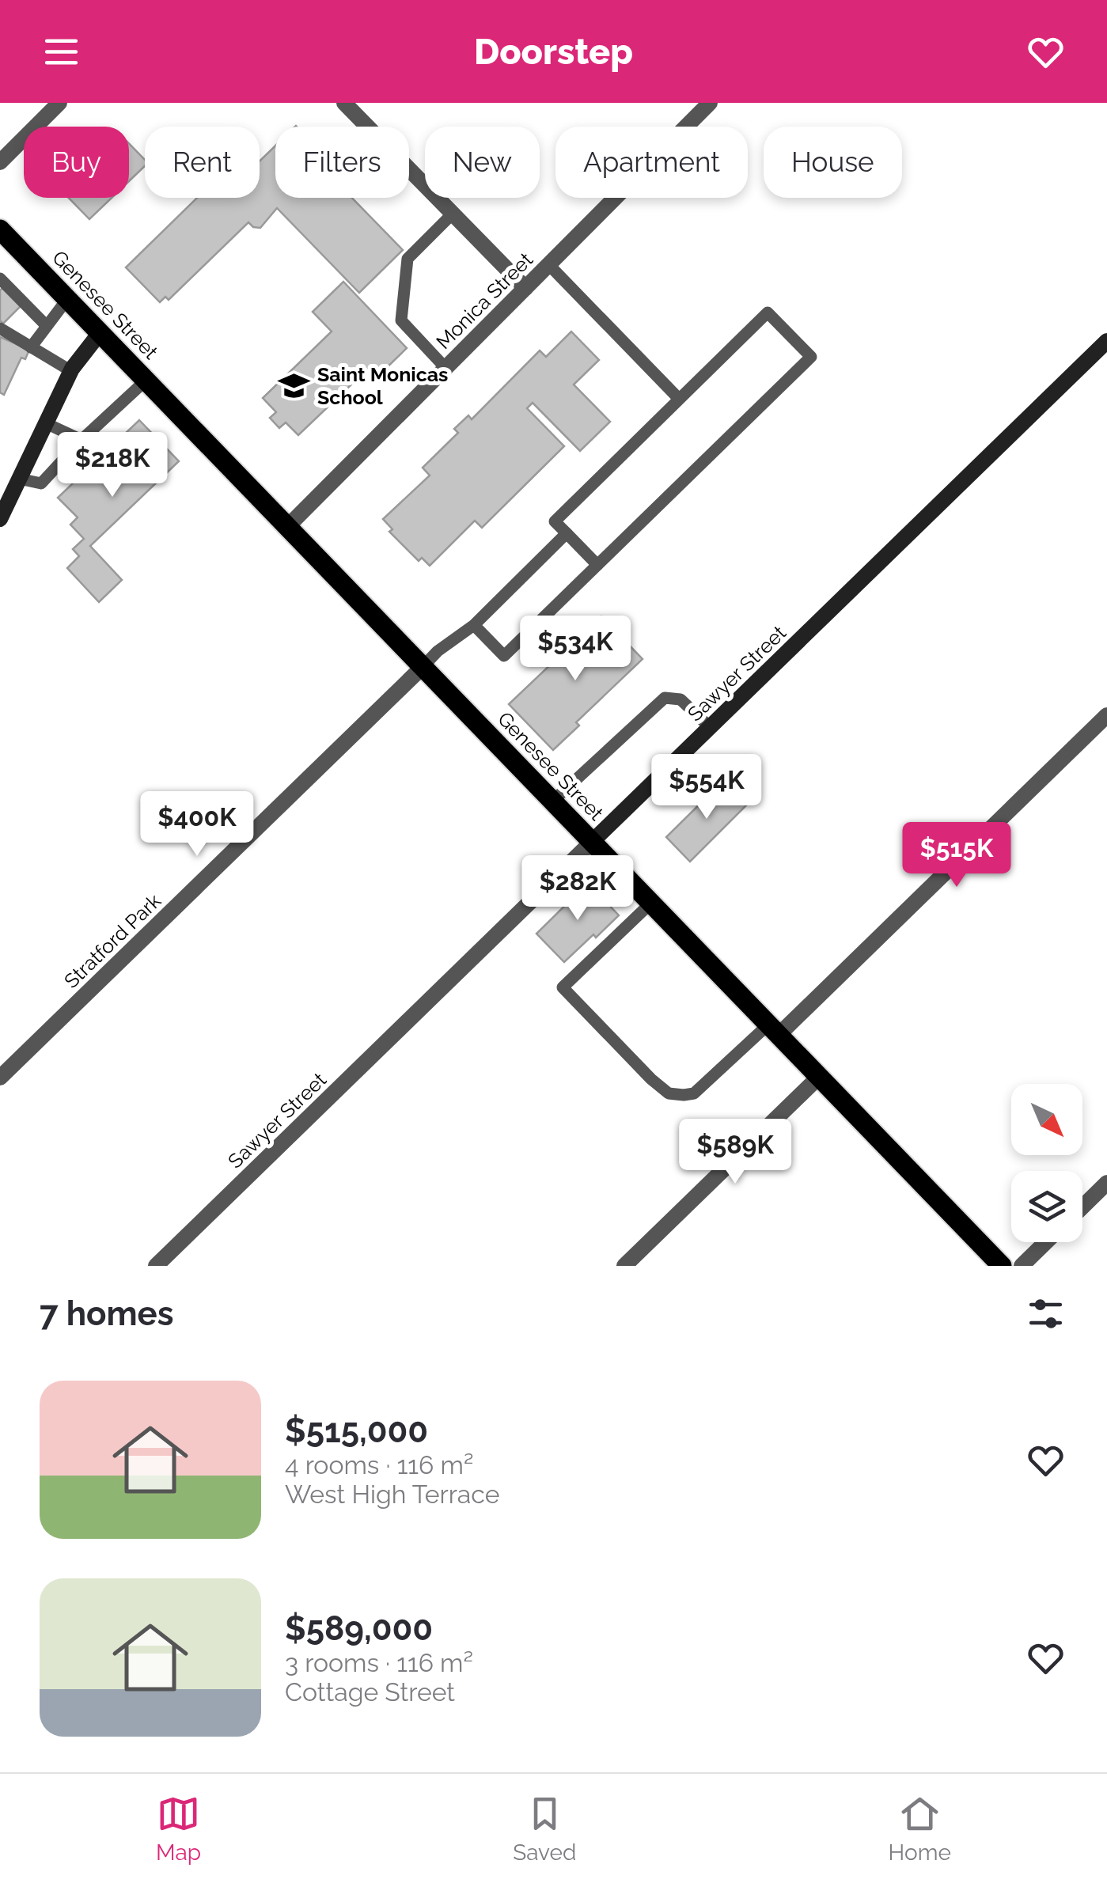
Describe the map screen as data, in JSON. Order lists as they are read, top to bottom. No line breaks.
{"streets":{"main road":["Genesee Street"],"street":["Monica Street","Sawyer Street","Stratford Park"]},"crossings":[["Monica Street","Genesee Street"],["Genesee Street","Sawyer Street"],["Genesee Street","Stratford Park"]],"places":{"school or university":["Saint Monicas School"]},"north":"bottom right","page":{"header":"Doorstep","chip":["Buy","Rent","Filters","New","Apartment","House"],"price":["$218K","$534K","$554K","$400K","$515K","$282K","$589K"],"heading":"7 homes","list":[{"name":"$515,000","note":"4 rooms · 116 m² · West High Terrace"},{"name":"$589,000","note":"3 rooms · 116 m² · Cottage Street"}],"tabs":["Map","Saved","Home"]}}
